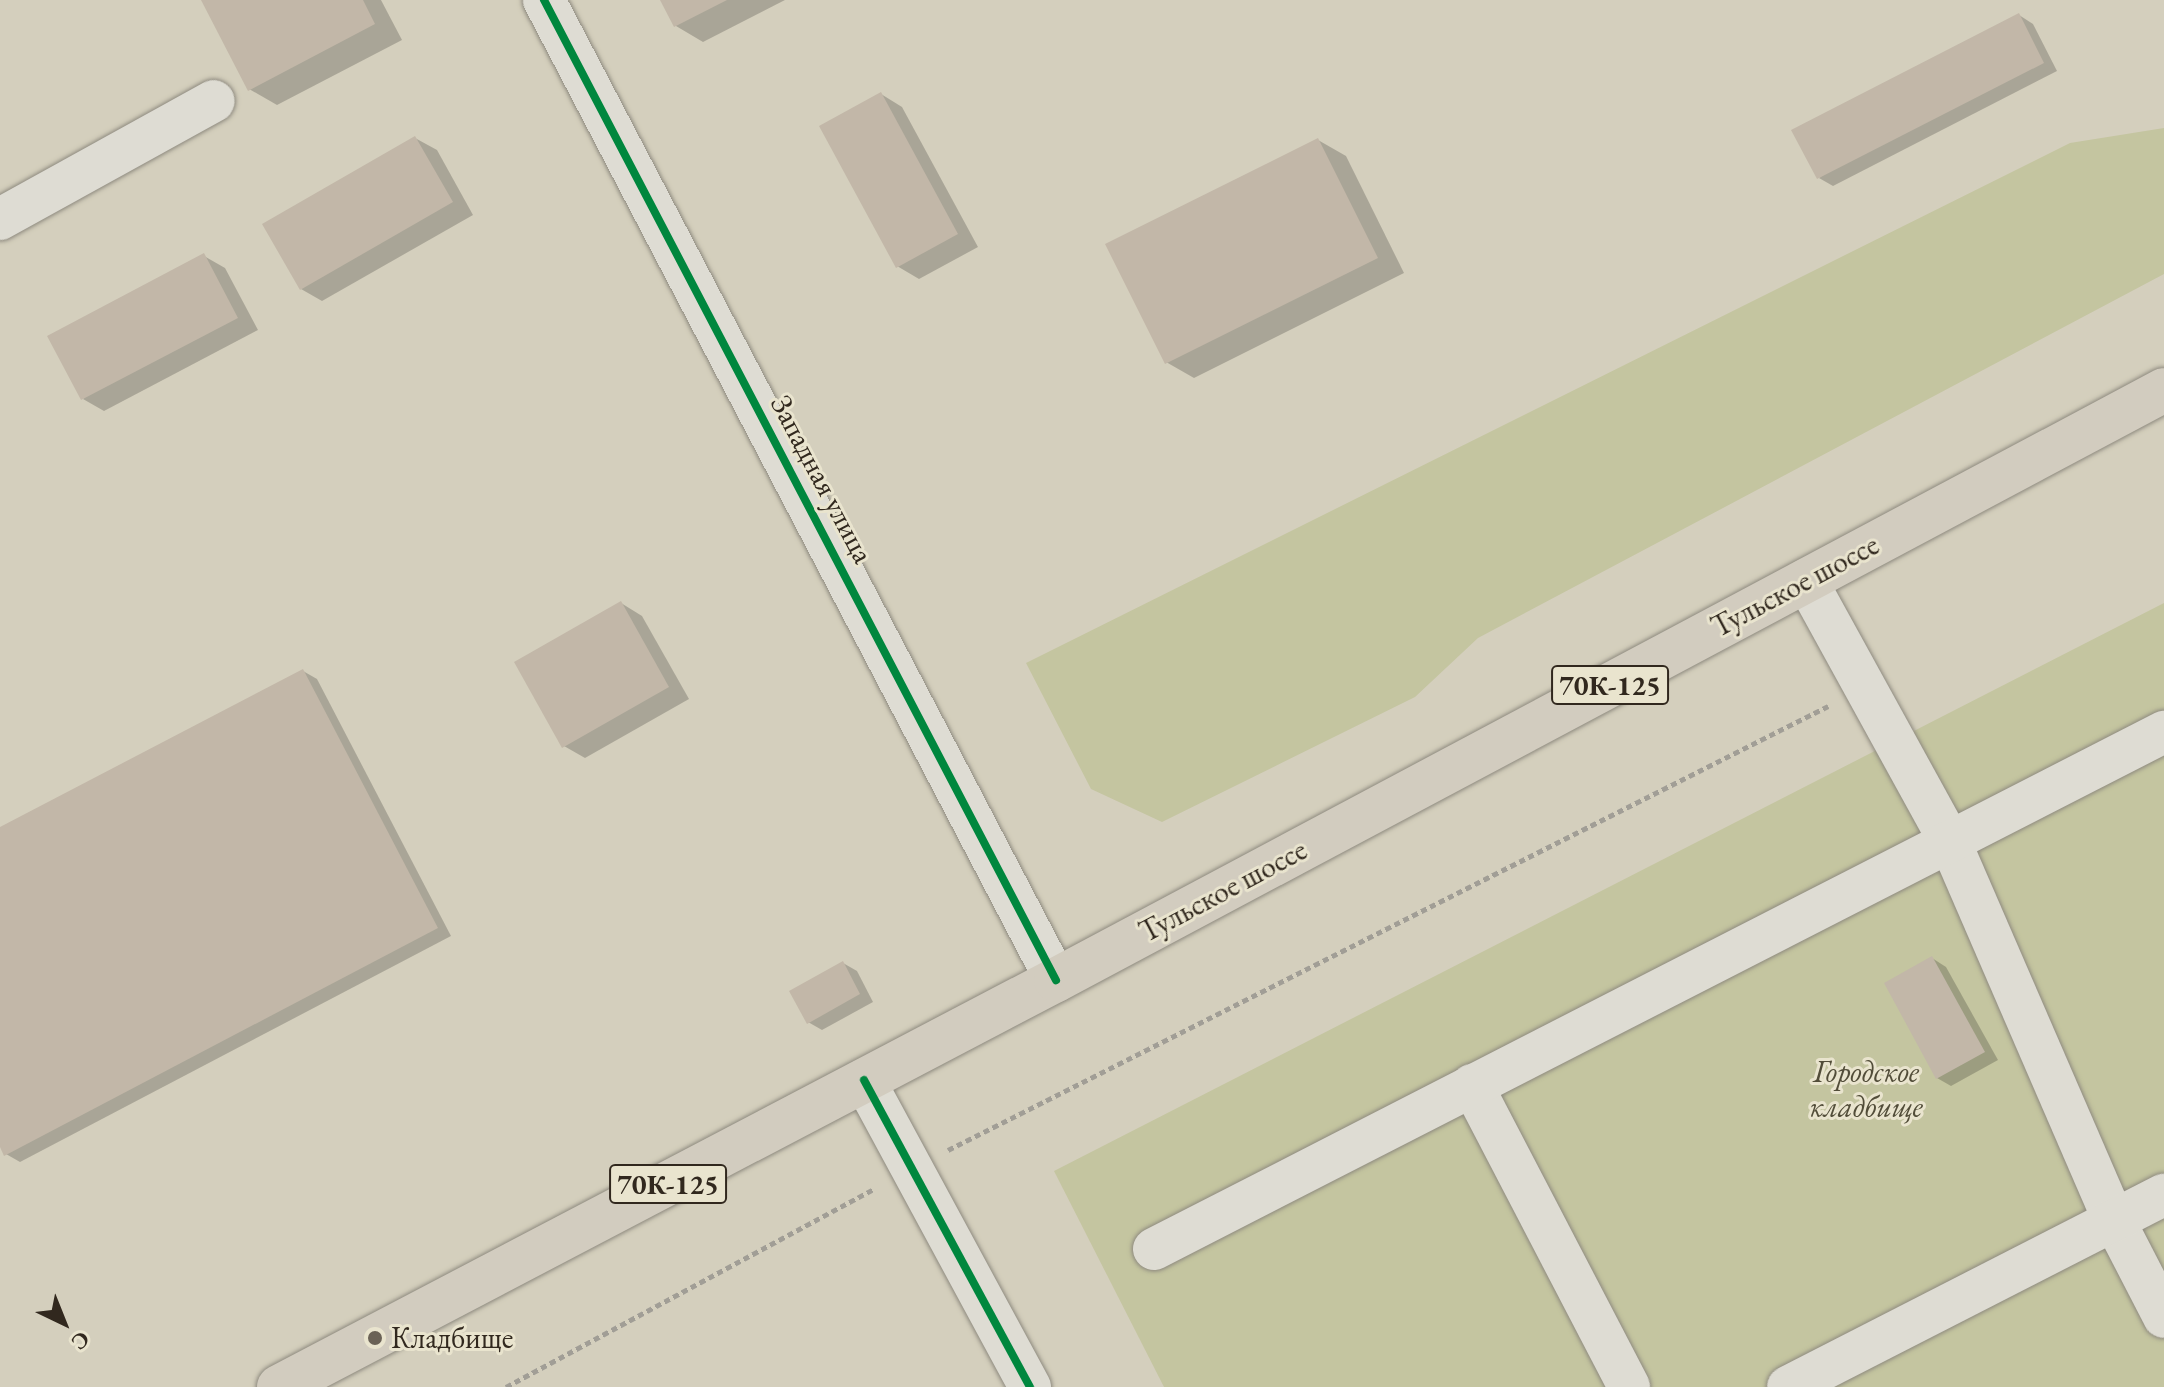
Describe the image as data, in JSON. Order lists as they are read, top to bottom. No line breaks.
{"streets":{"main road":["Тульское шоссе","70К-125"],"street":["Западная улица"]},"crossings":[["Западная улица","Тульское шоссе"]],"parks":["Городское кладбище"],"places":["Кладбище"],"north":"bottom right"}
